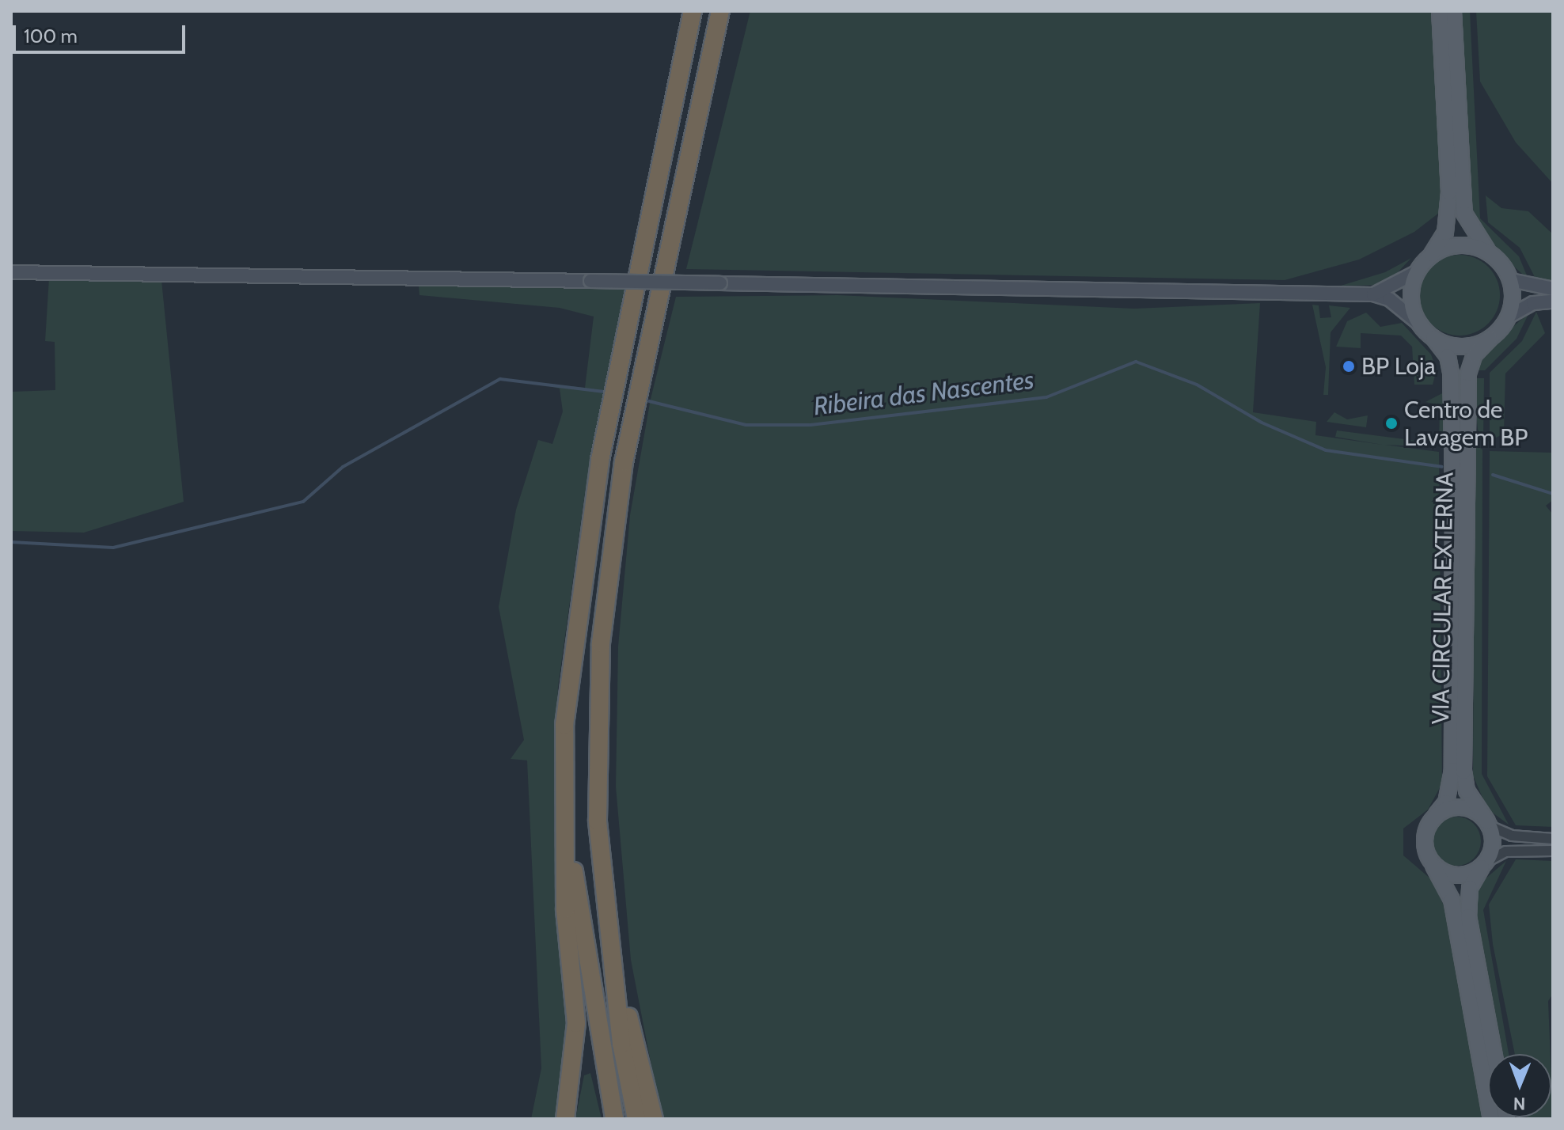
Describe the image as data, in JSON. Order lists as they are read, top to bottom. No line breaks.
{"streets":{"main road":["VIA CIRCULAR EXTERNA"]},"water":["Ribeira das Nascentes"],"places":["BP Loja","Centro de Lavagem BP"],"scale_bar":"100 m","north":"bottom"}
